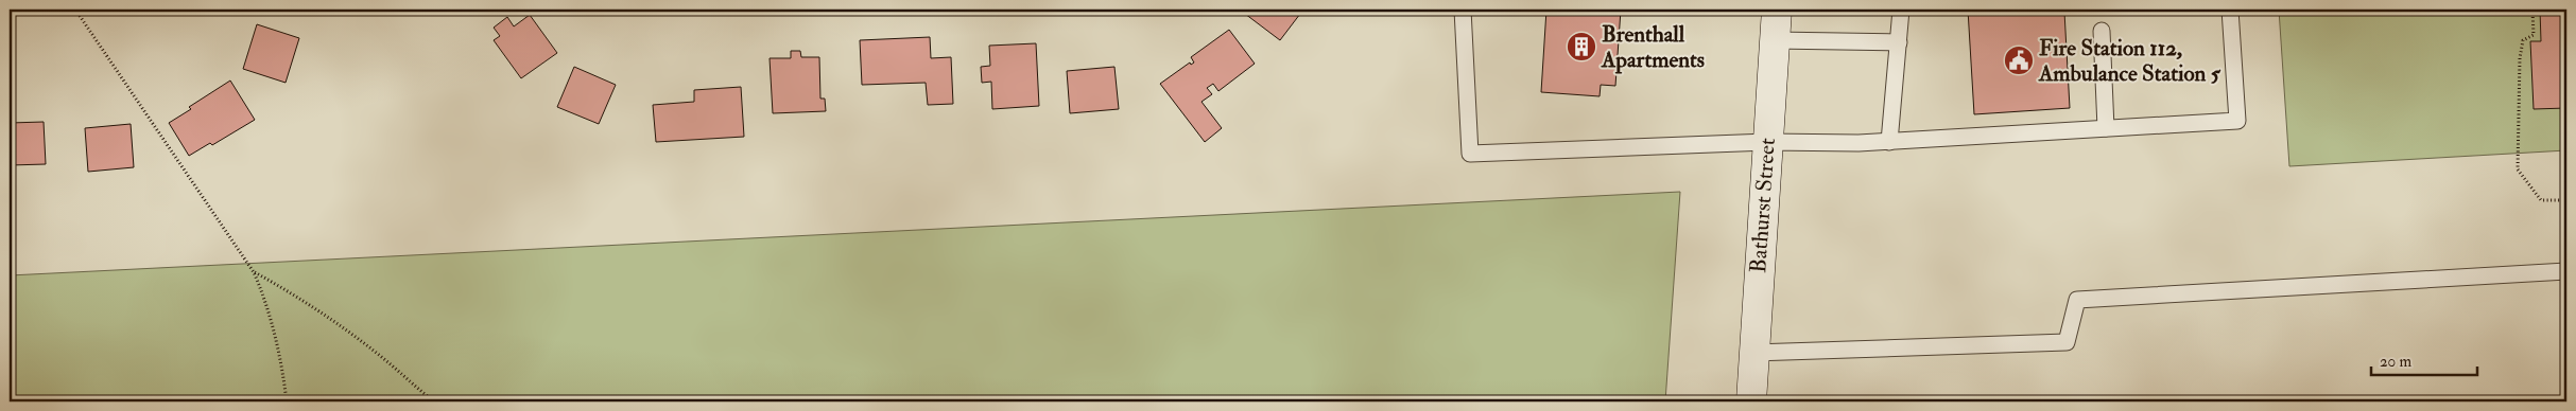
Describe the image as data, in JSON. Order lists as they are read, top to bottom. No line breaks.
{"streets":{"main road":["Bathurst Street"]},"places":{"building":["Brenthall Apartments"],"public building":["Fire Station 112, Ambulance Station 5"]},"scale_bar":"20 m"}
